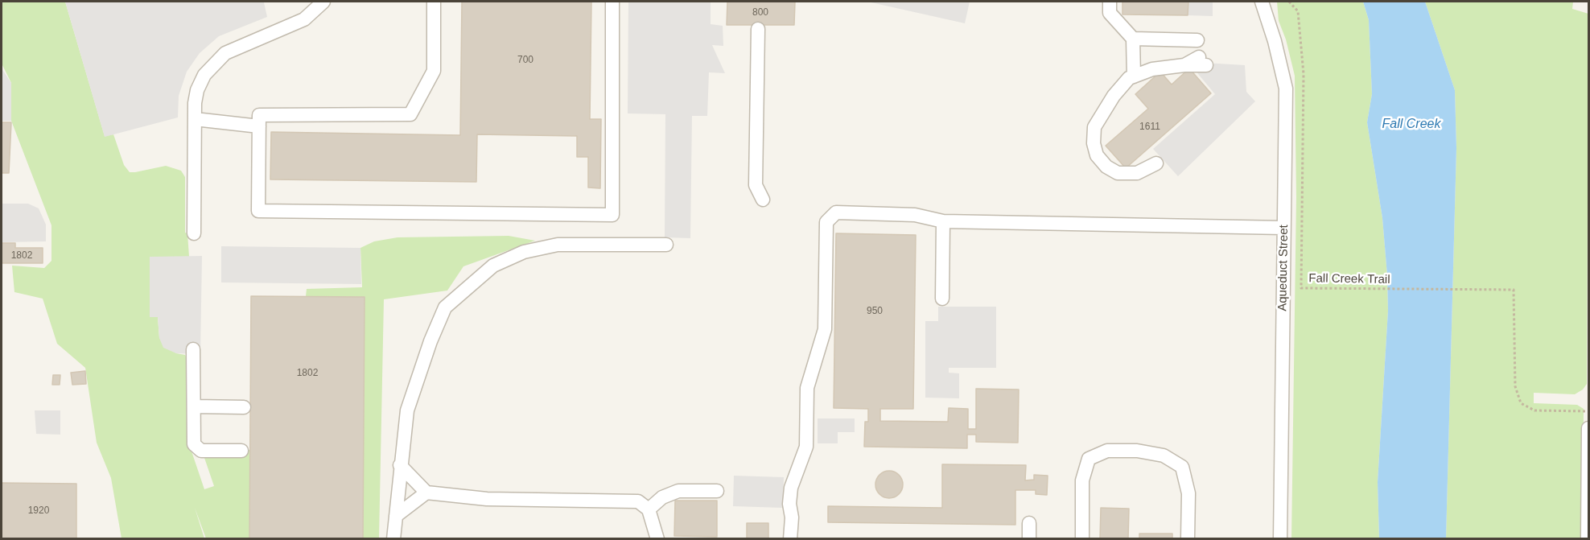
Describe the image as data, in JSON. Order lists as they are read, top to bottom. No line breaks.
{"streets":{"street":["Aqueduct Street"],"path":["Fall Creek Trail"]},"water":["Fall Creek"],"house_numbers":["800","700","1611","1802","950","1802","1920"]}
